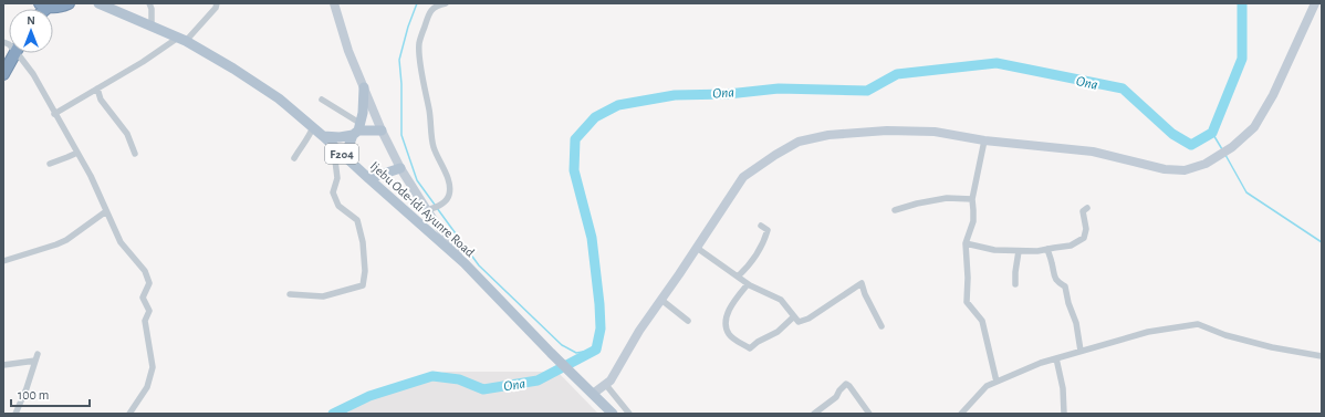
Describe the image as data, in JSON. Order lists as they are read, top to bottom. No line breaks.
{"streets":{"main road":["F204","Ijebu Ode-Idi Ayunre Road"]},"water":["Ona"],"scale_bar":"100 m","north":"top"}
